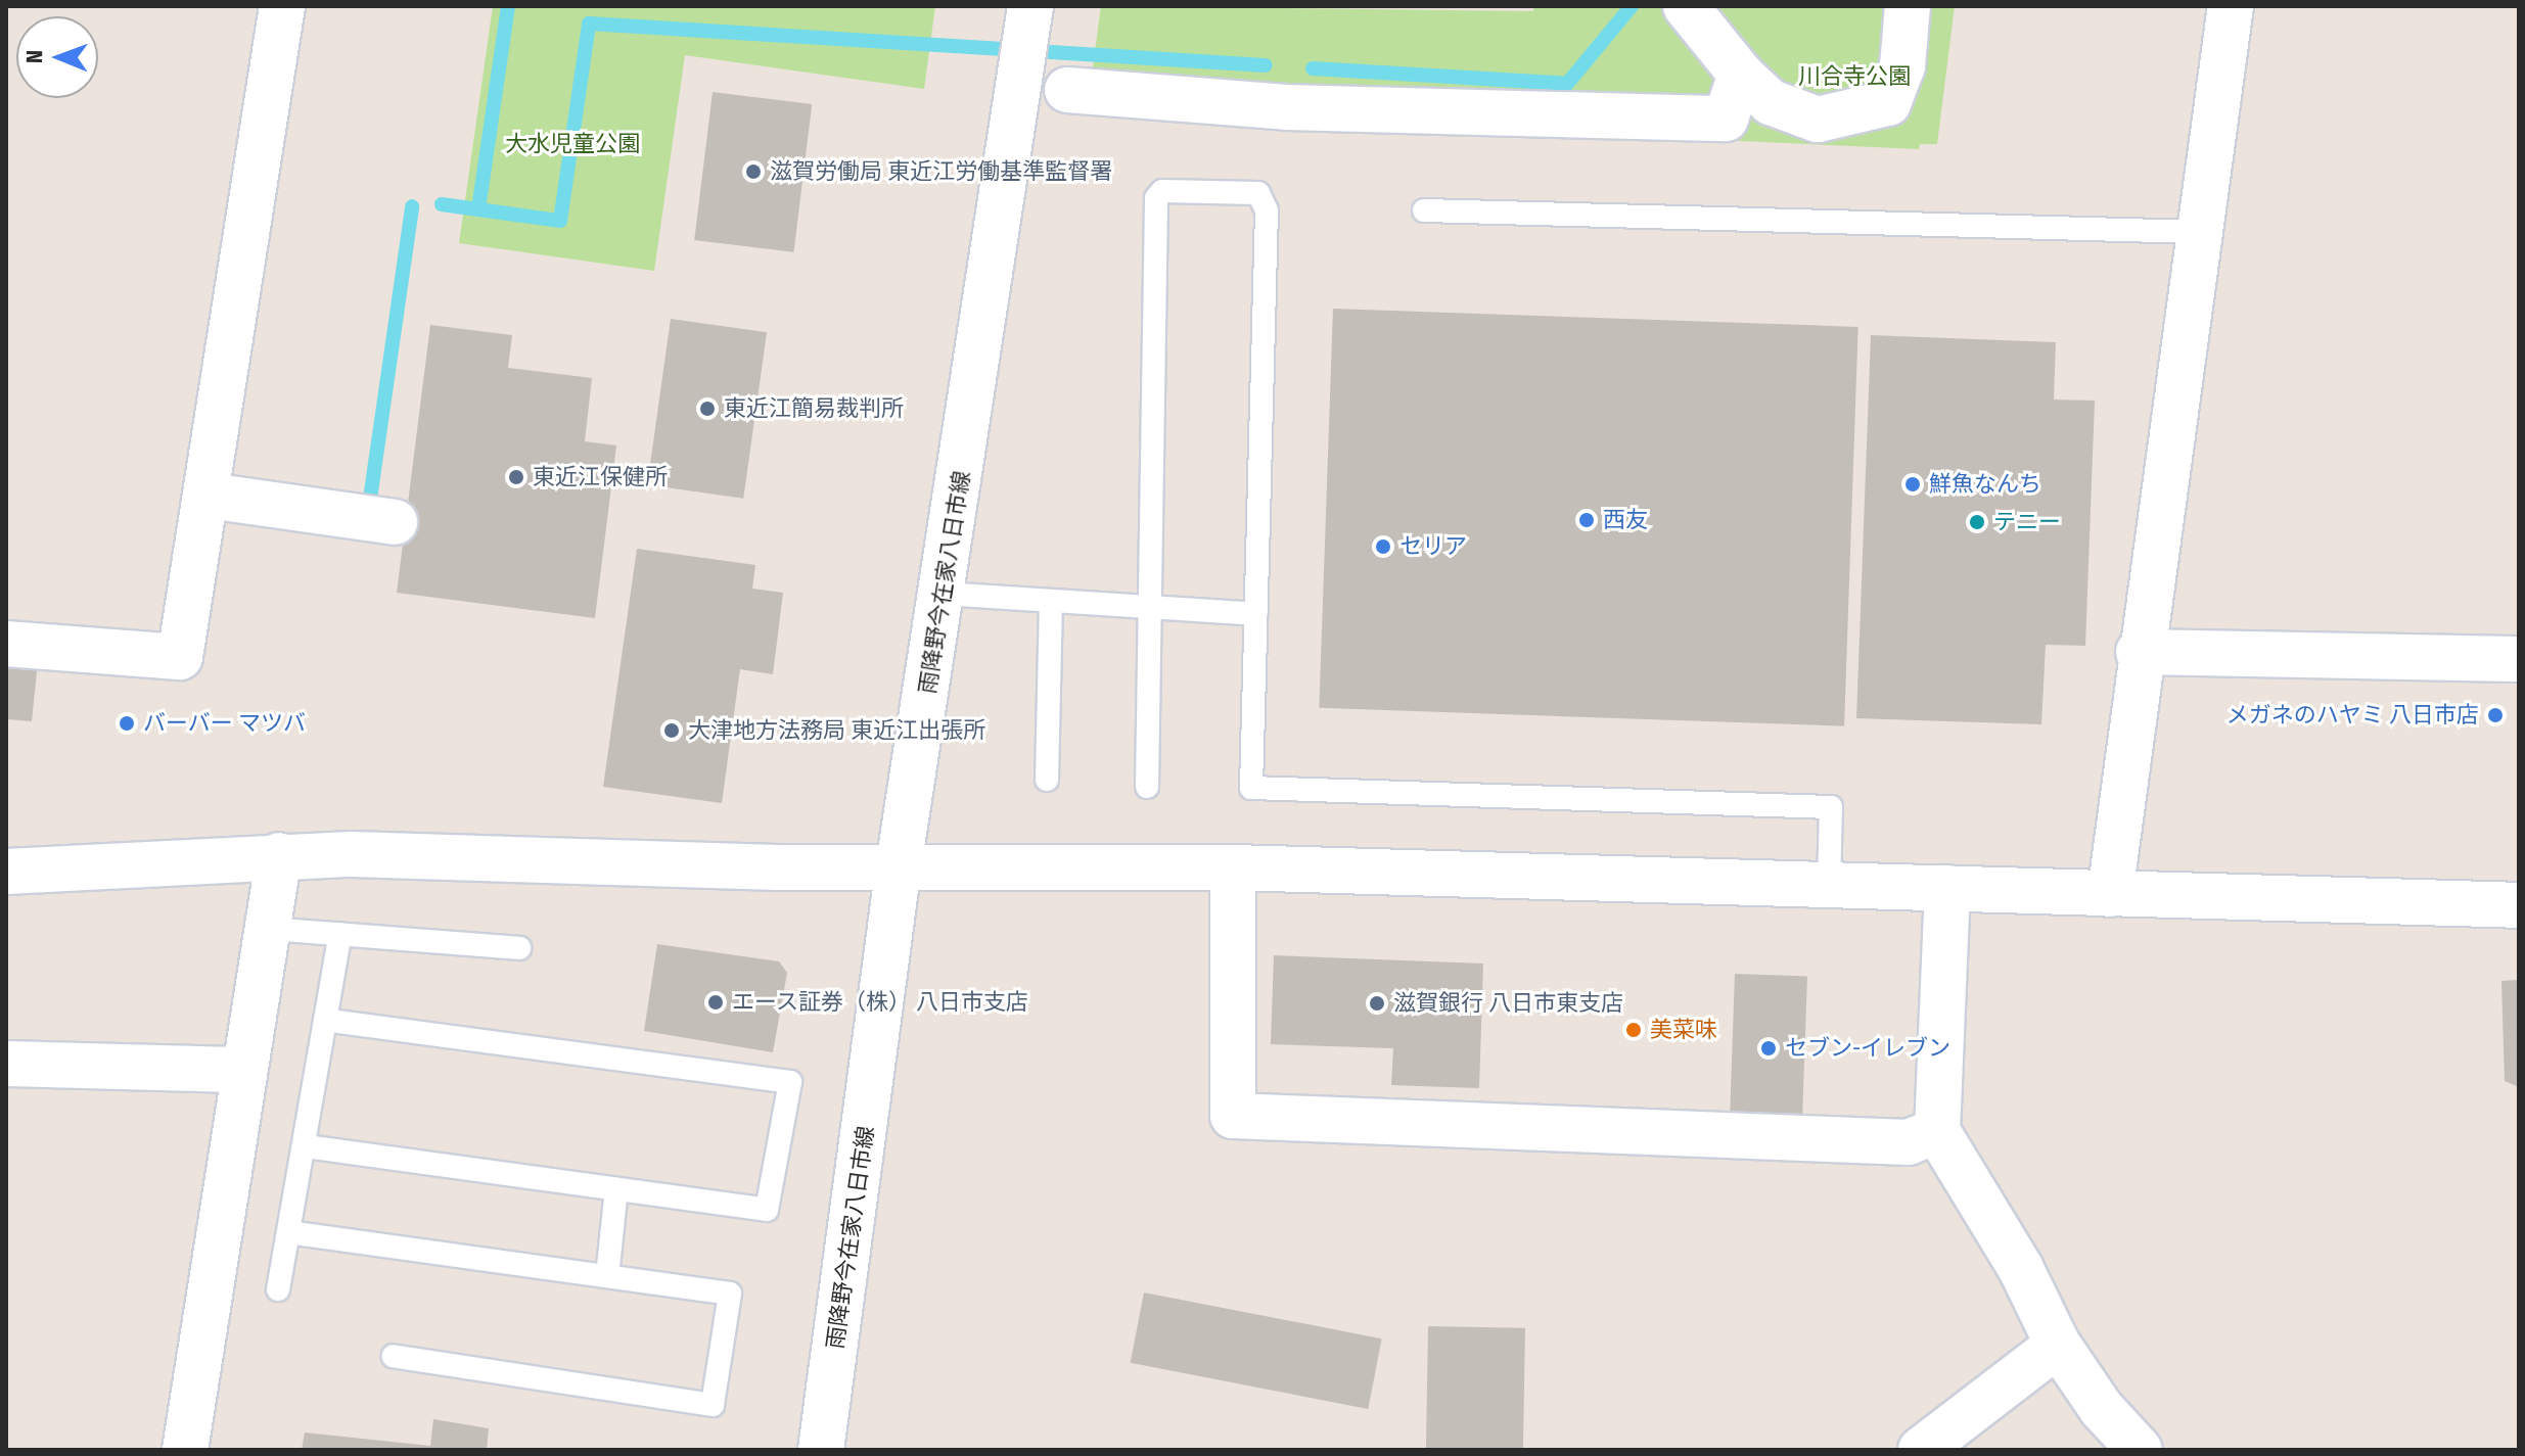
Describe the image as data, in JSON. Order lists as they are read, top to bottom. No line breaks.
{"streets":{"street":["雨降野今在家八日市線"]},"parks":["川合寺公園","大水児童公園"],"places":["滋賀労働局 東近江労働基準監督署","東近江簡易裁判所","東近江保健所","鮮魚なんち","西友","テニー","セリア","メガネのハヤミ 八日市店","バーバー マツバ","大津地方法務局 東近江出張所","エース証券（株） 八日市支店","滋賀銀行 八日市東支店","美菜味","セブン-イレブン"],"north":"left"}
